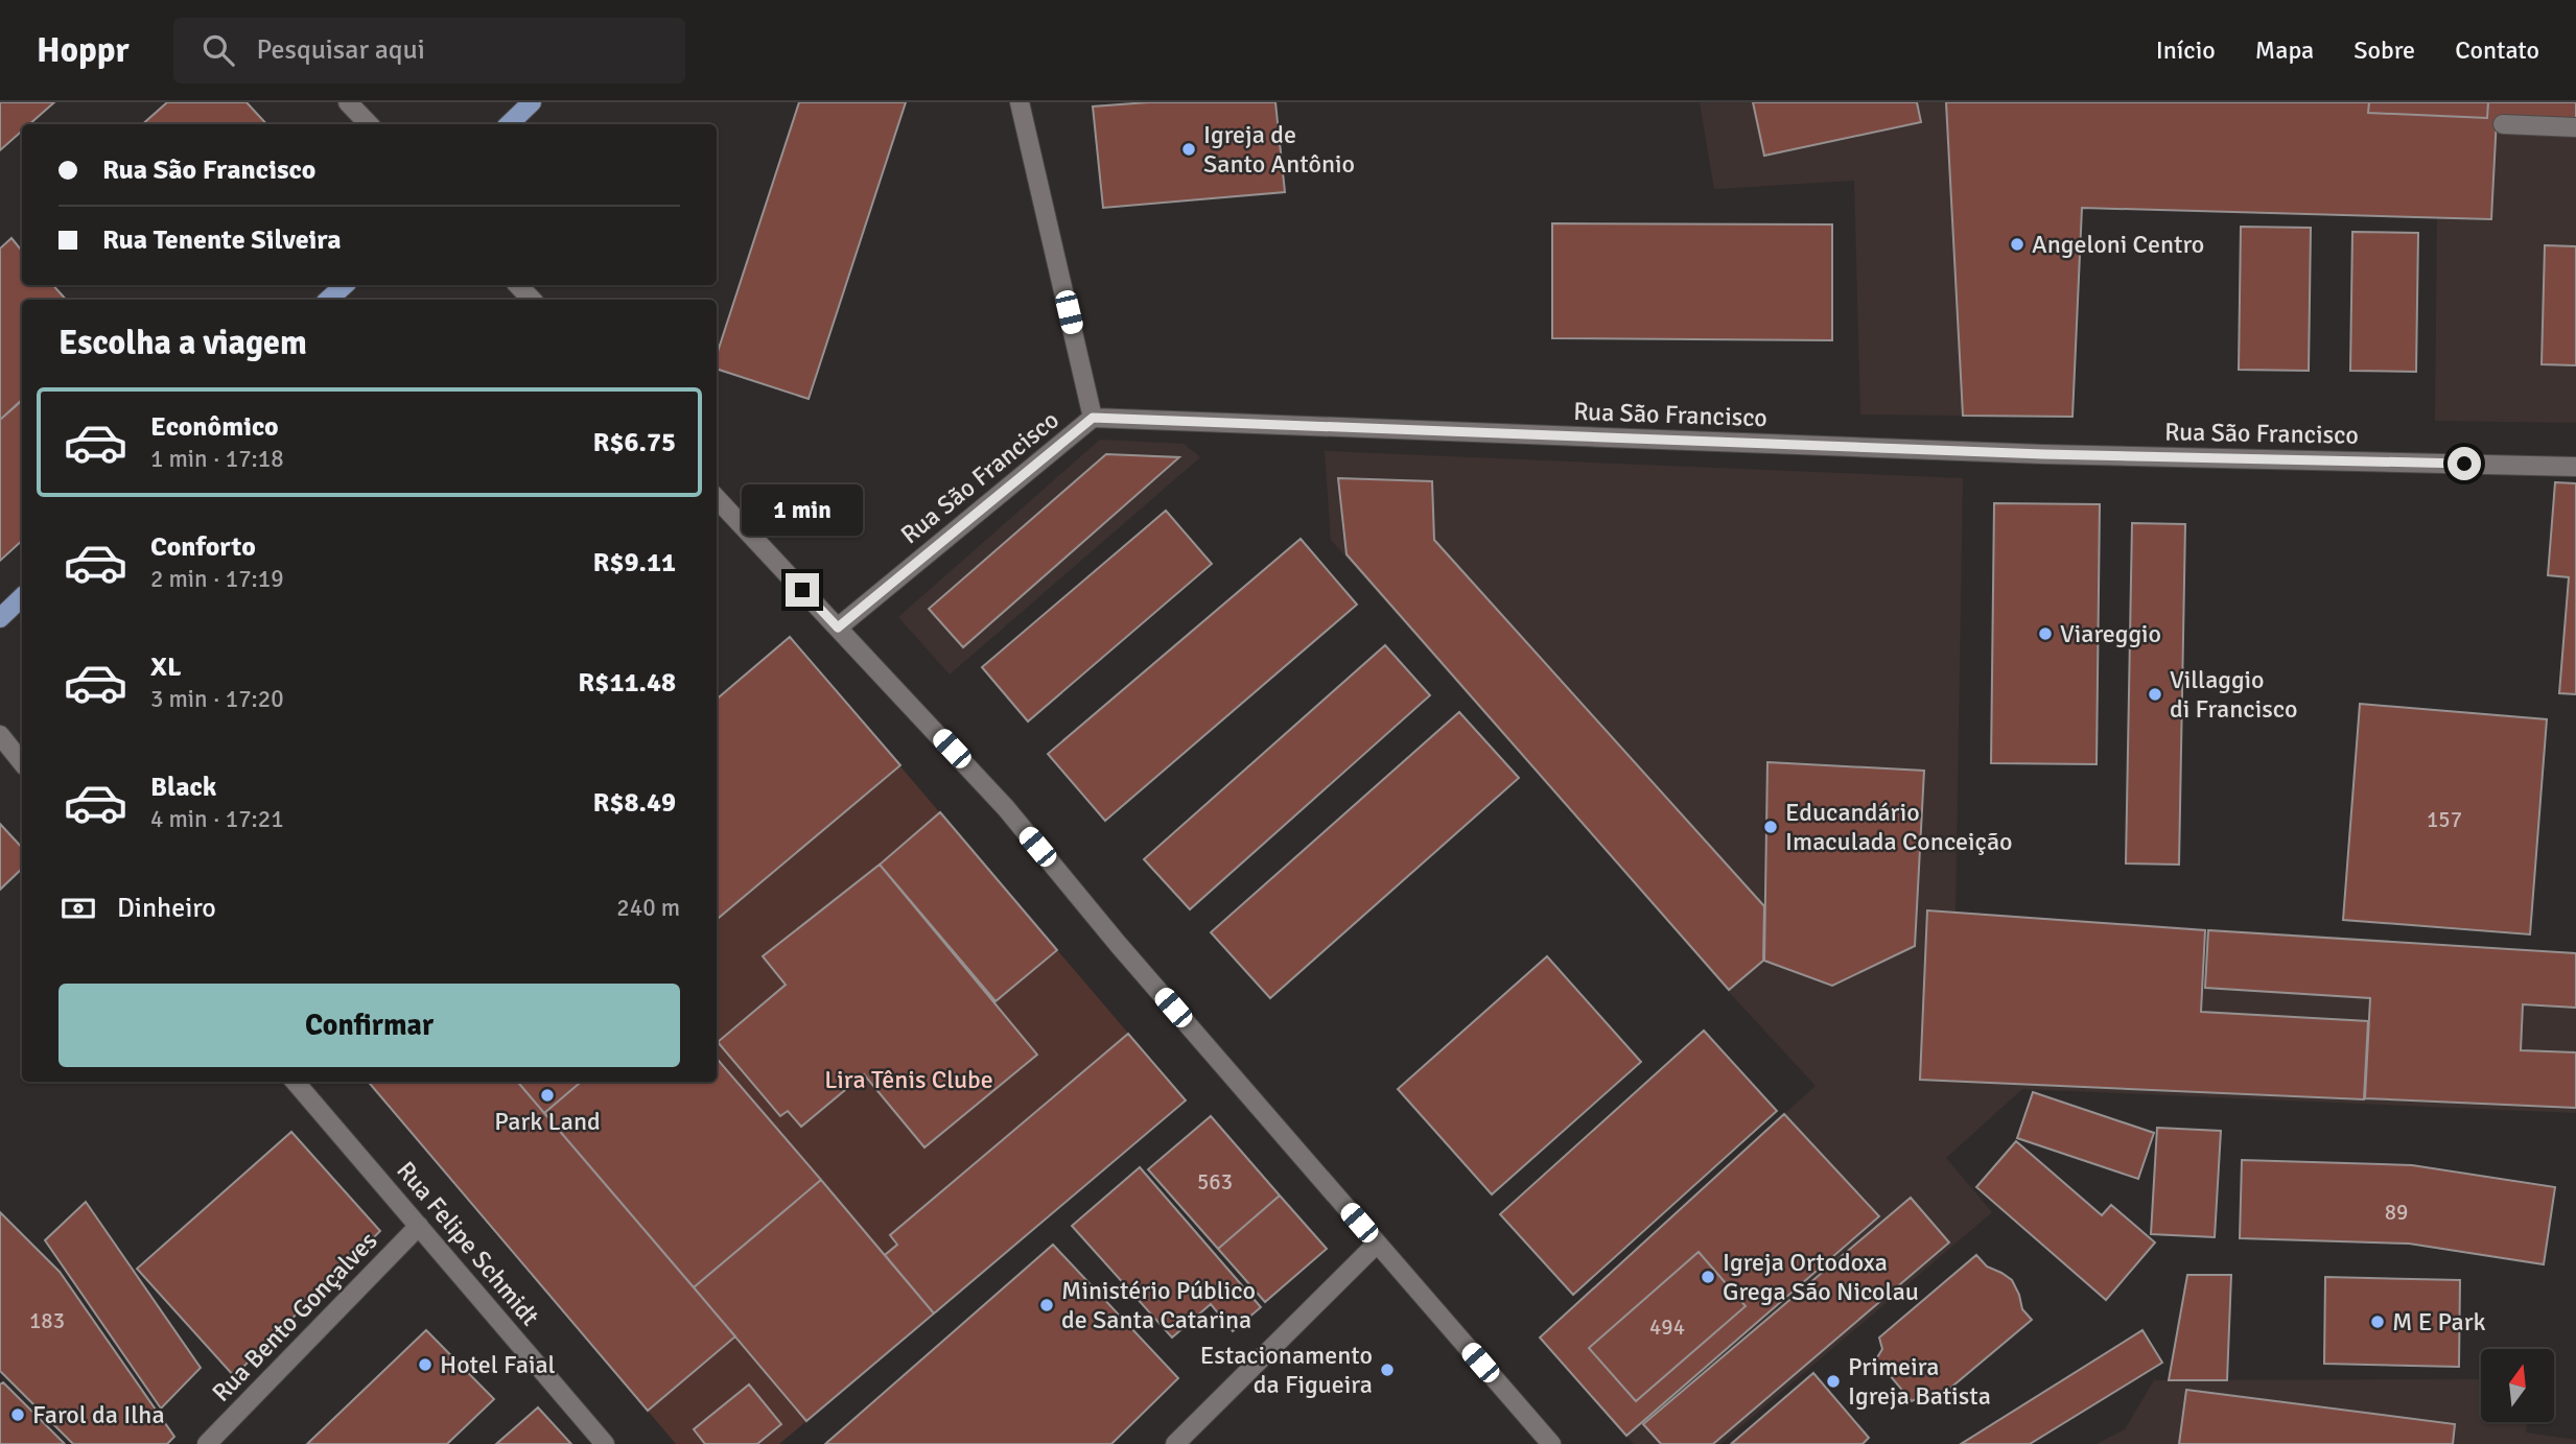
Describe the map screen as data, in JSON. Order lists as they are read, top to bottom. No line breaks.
{"streets":{"street":["Rua São Francisco","Rua Felipe Schmidt","Rua Bento Gonçalves"]},"crossings":[["Rua Felipe Schmidt","Rua Bento Gonçalves"]],"parks":["Lira Tênis Clube"],"places":["Igreja de Santo Antônio","Angeloni Centro","Viareggio","Villaggio di Francisco","Educandário Imaculada Conceição","Park Land","Igreja Ortodoxa Grega São Nicolau","Ministério Público de Santa Catarina","M E Park","Hotel Faial","Estacionamento da Figueira","Primeira Igreja Batista","Farol da Ilha"],"house_numbers":["157","563","89","183","494"],"north":"top","page":{"header":"Hoppr","search":"Pesquisar aqui","nav":["Início","Mapa","Sobre","Contato"],"banner":["Rua São Francisco","Rua Tenente Silveira"],"heading":"Escolha a viagem","list":[{"name":"Econômico","note":"1 min · 17:18","value":"R$6.75"},{"name":"Conforto","note":"2 min · 17:19","value":"R$9.11"},{"name":"XL","note":"3 min · 17:20","value":"R$11.48"},{"name":"Black","note":"4 min · 17:21","value":"R$8.49"}],"bubble":"1 min","pay":["Dinheiro","240 m"],"buttons":"Confirmar"}}
